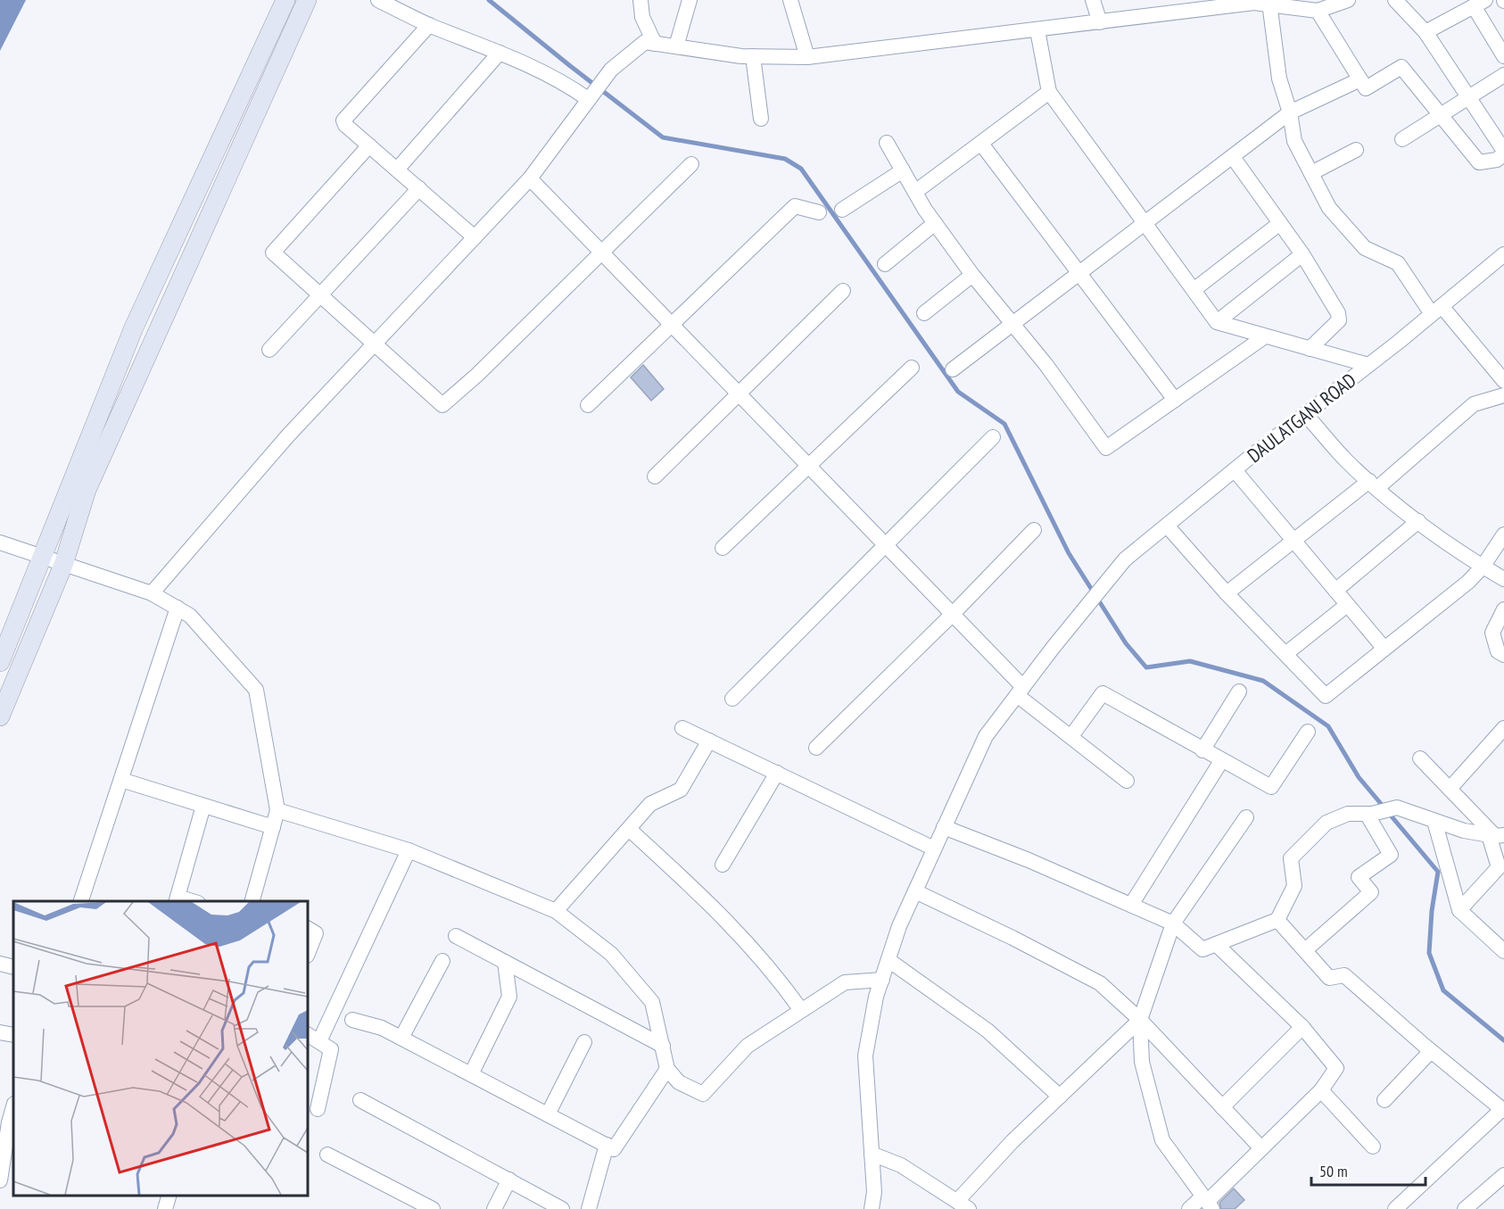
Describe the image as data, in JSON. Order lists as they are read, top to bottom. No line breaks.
{"streets":{"street":["DAULATGANJ ROAD"]},"scale_bar":"50 m"}
